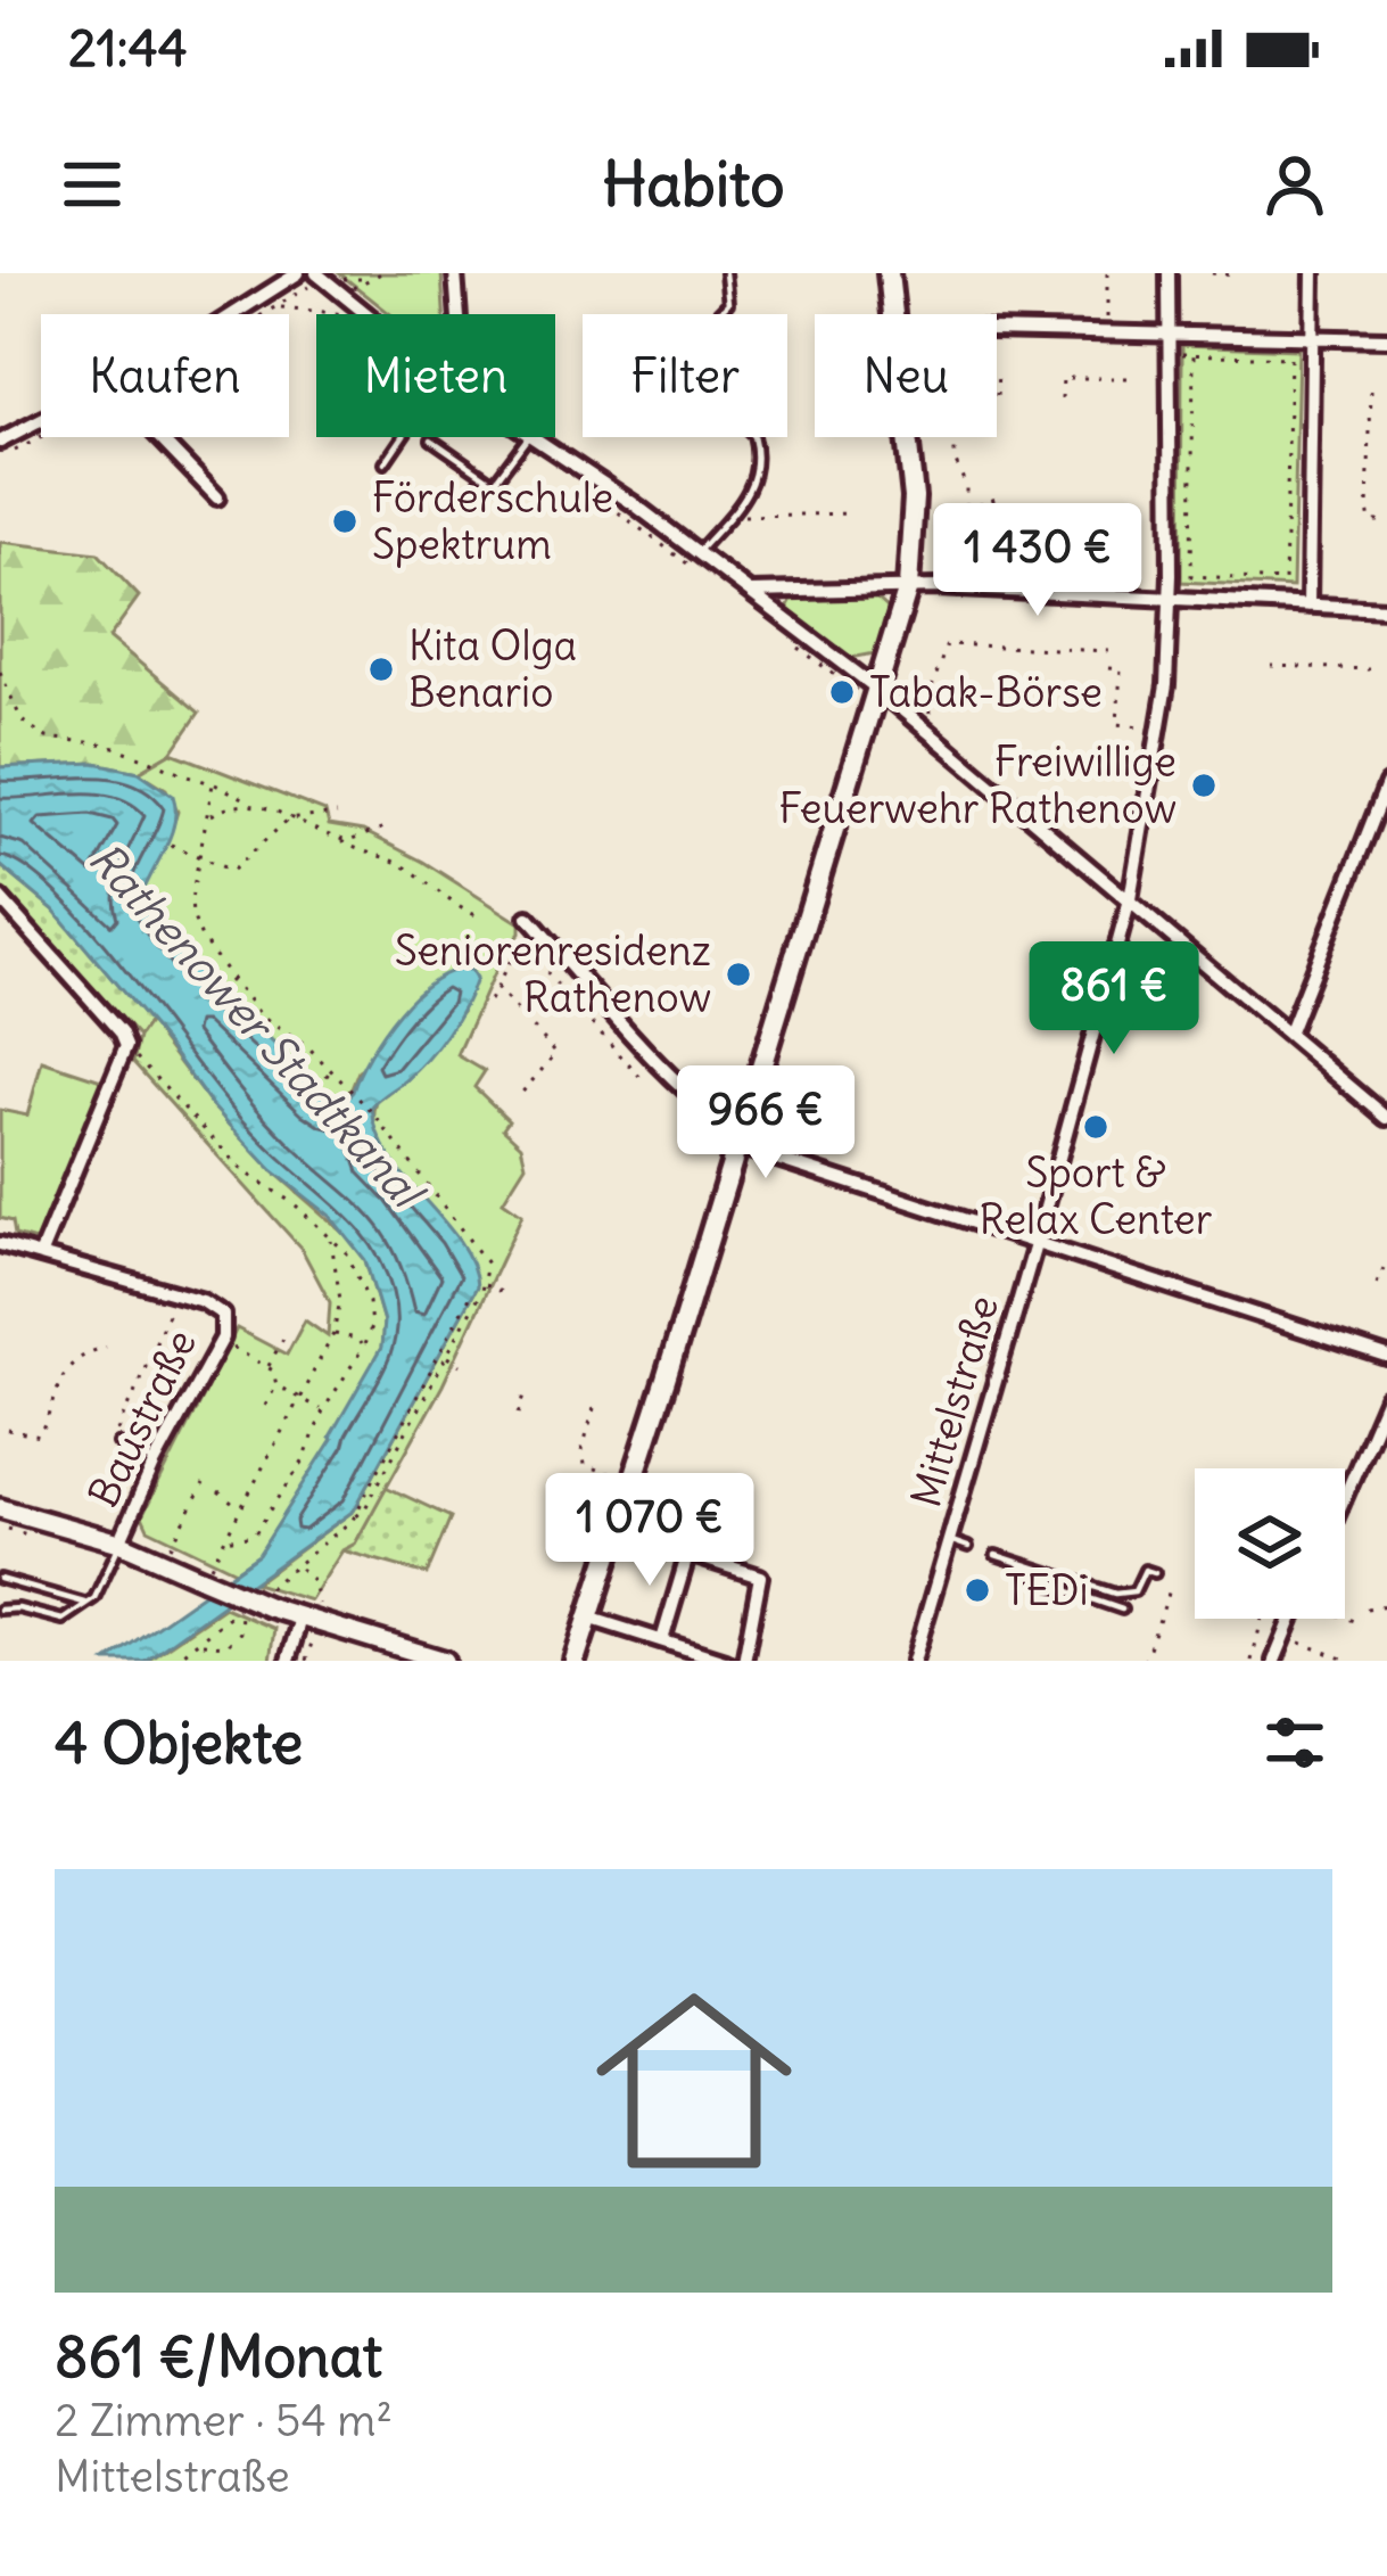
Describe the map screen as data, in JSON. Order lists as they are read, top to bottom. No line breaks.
{"streets":{"street":["Mittelstraße","Baustraße"]},"water":["Rathenower Stadtkanal"],"places":["Förderschule Spektrum","Kita Olga Benario","Tabak-Börse","Freiwillige Feuerwehr Rathenow","Seniorenresidenz Rathenow","Sport & Relax Center","TEDi"],"page":{"status":"21:44","header":"Habito","chip":["Kaufen","Mieten","Filter","Neu"],"price":["1 430 €","861 €","966 €","1 070 €"],"heading":"4 Objekte","list":[{"name":"861 €/Monat","note":"2 Zimmer · 54 m² · Mittelstraße"}]}}
